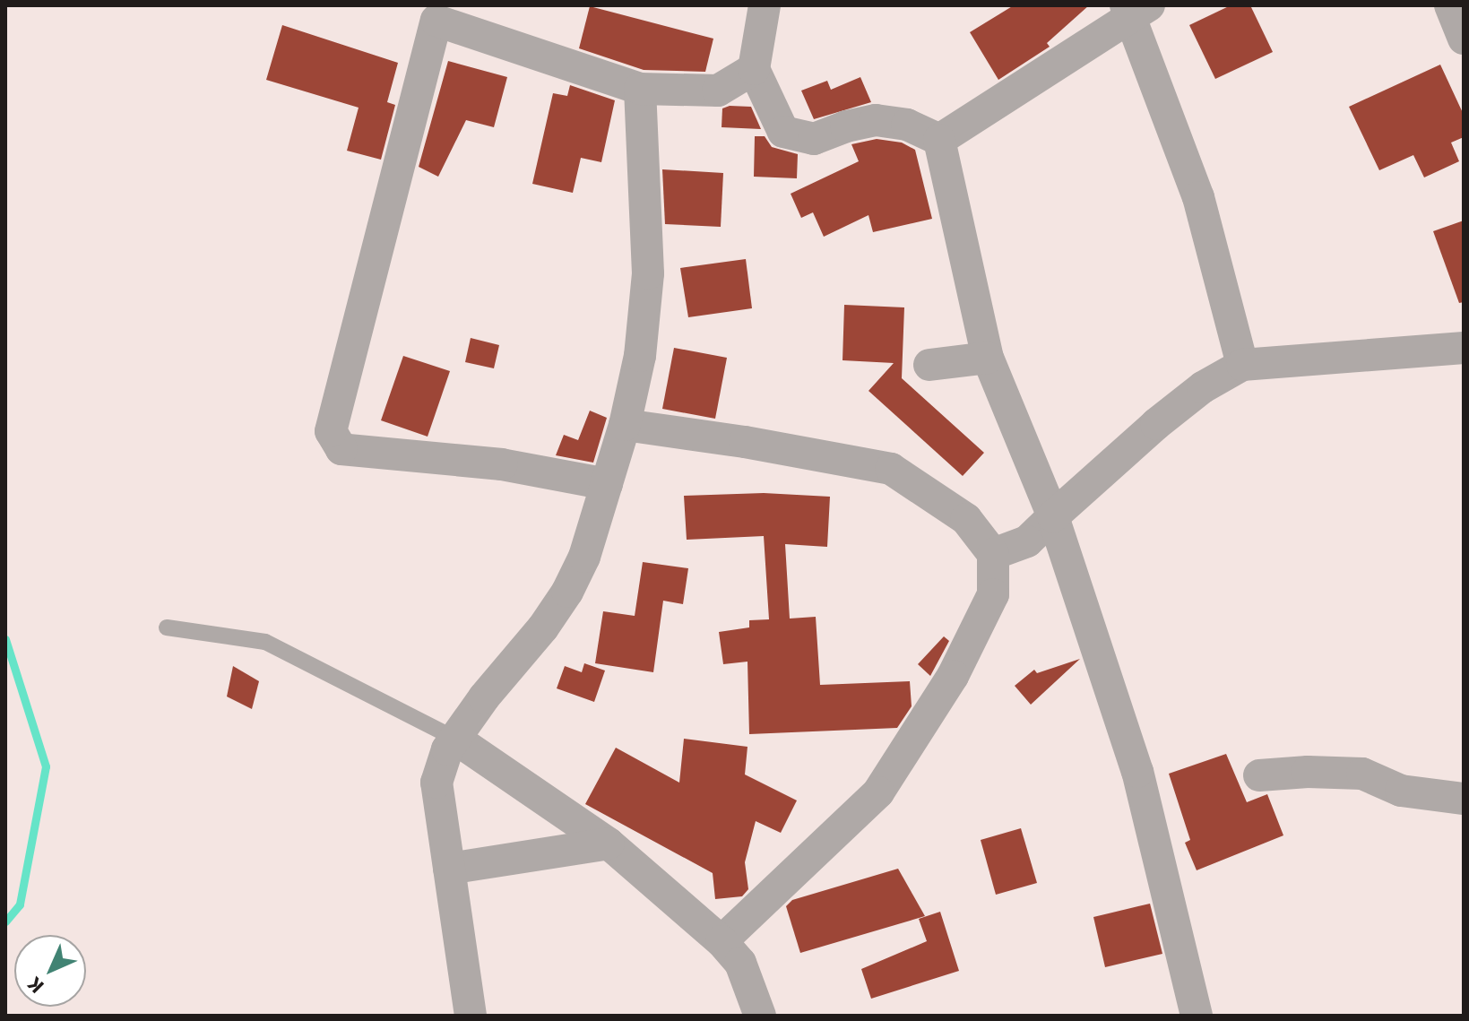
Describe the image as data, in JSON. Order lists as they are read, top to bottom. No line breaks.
{"north":"bottom left"}
